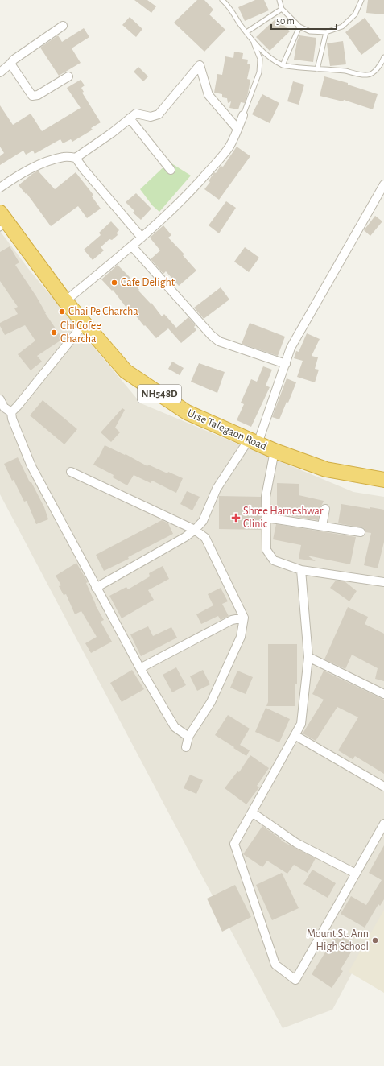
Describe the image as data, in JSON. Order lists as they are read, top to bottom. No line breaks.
{"streets":{"highway":["NH548D","Urse Talegaon Road"]},"places":{"other":["Cafe Delight","Chai Pe Charcha","Chi Cofee Charcha","Mount St. Ann High School"],"health":["Shree Harneshwar Clinic"]},"scale_bar":"50 m"}
